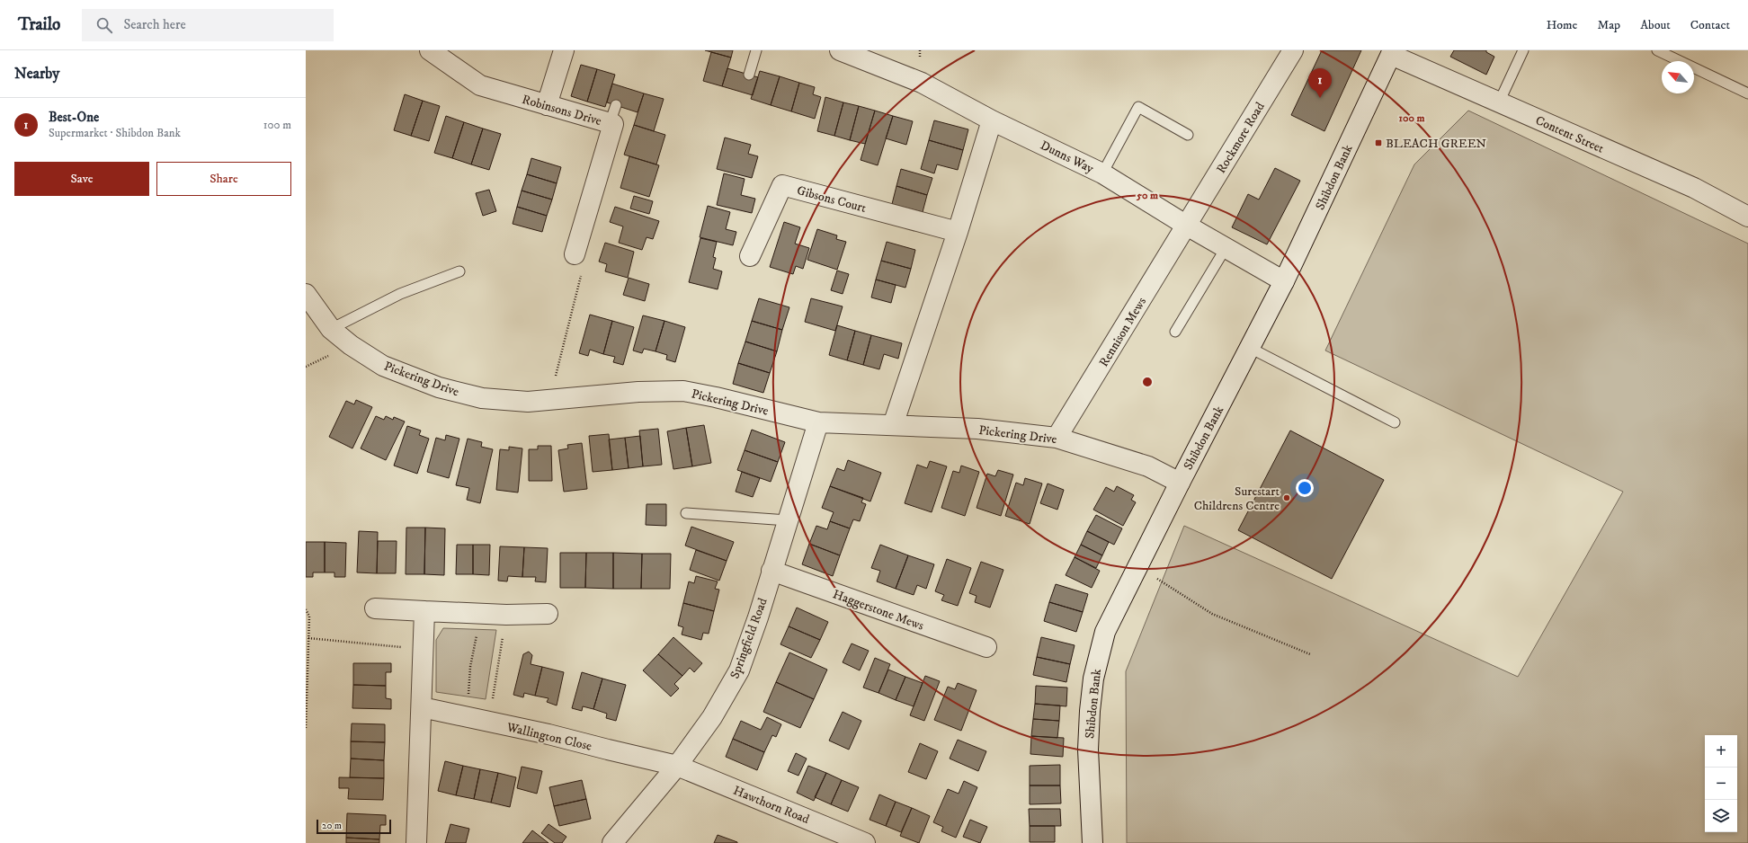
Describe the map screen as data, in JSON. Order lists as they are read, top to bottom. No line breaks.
{"streets":{"street":["Robinsons Drive","Content Street","Rockmore Road","Dunns Way","Shibdon Bank","Gibsons Court","Rennison Mews","Pickering Drive","Haggerstone Mews","Springfield Road","Wallington Close","Hawthorn Road"]},"crossings":[["Content Street","Shibdon Bank"],["Rockmore Road","Dunns Way"],["Rockmore Road","Rennison Mews"],["Dunns Way","Shibdon Bank"],["Dunns Way","Rennison Mews"],["Shibdon Bank","Pickering Drive"],["Rennison Mews","Pickering Drive"],["Pickering Drive","Springfield Road"],["Haggerstone Mews","Springfield Road"],["Springfield Road","Wallington Close"],["Springfield Road","Hawthorn Road"],["Wallington Close","Hawthorn Road"]],"places":{"transit":["BLEACH GREEN"],"other":["Surestart Childrens Centre"]},"scale_bar":"20 m","north":"top left","page":{"header":"Trailo","search":"Search here","nav":["Home","Map","About","Contact"],"heading":"Nearby","pins":"1","list":[{"mark":"1","name":"Best-One","note":"Supermarket · Shibdon Bank","value":"100 m"}],"buttons":["Save","Share"],"map_buttons":["+","−"],"scale":"20 m"},"rings":["100 m","50 m"]}
